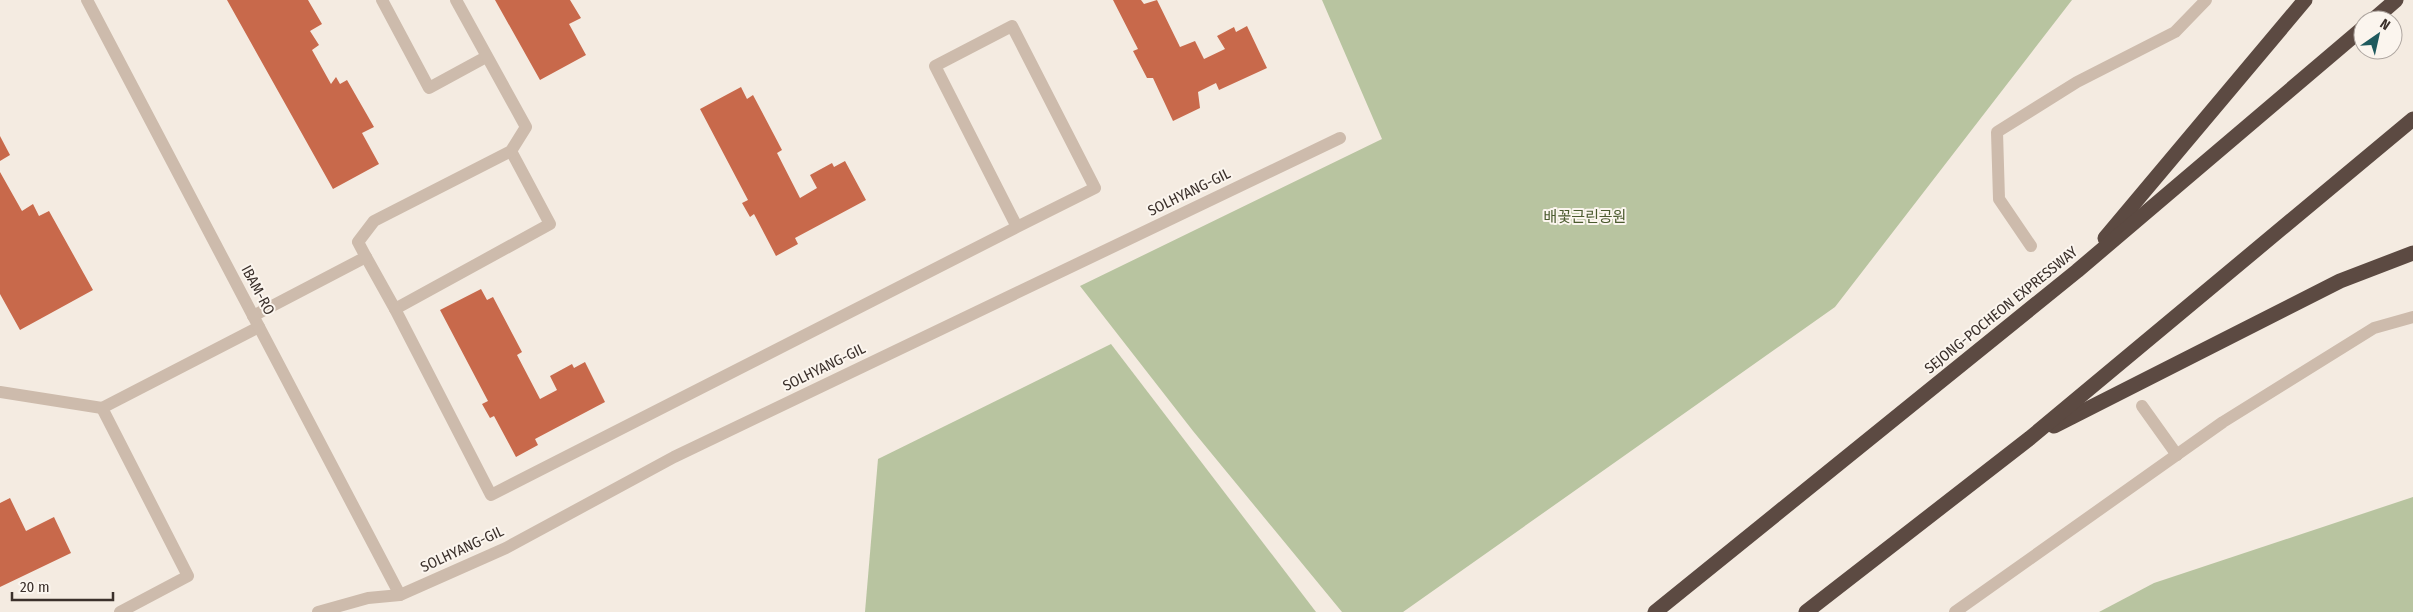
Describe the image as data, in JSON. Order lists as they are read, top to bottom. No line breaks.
{"streets":{"highway":["SEJONG-POCHEON EXPRESSWAY"],"street":["SOLHYANG-GIL","IBAM-RO"]},"crossings":[["SOLHYANG-GIL","IBAM-RO"]],"parks":["배꽃근린공원"],"scale_bar":"20 m","north":"top right"}
